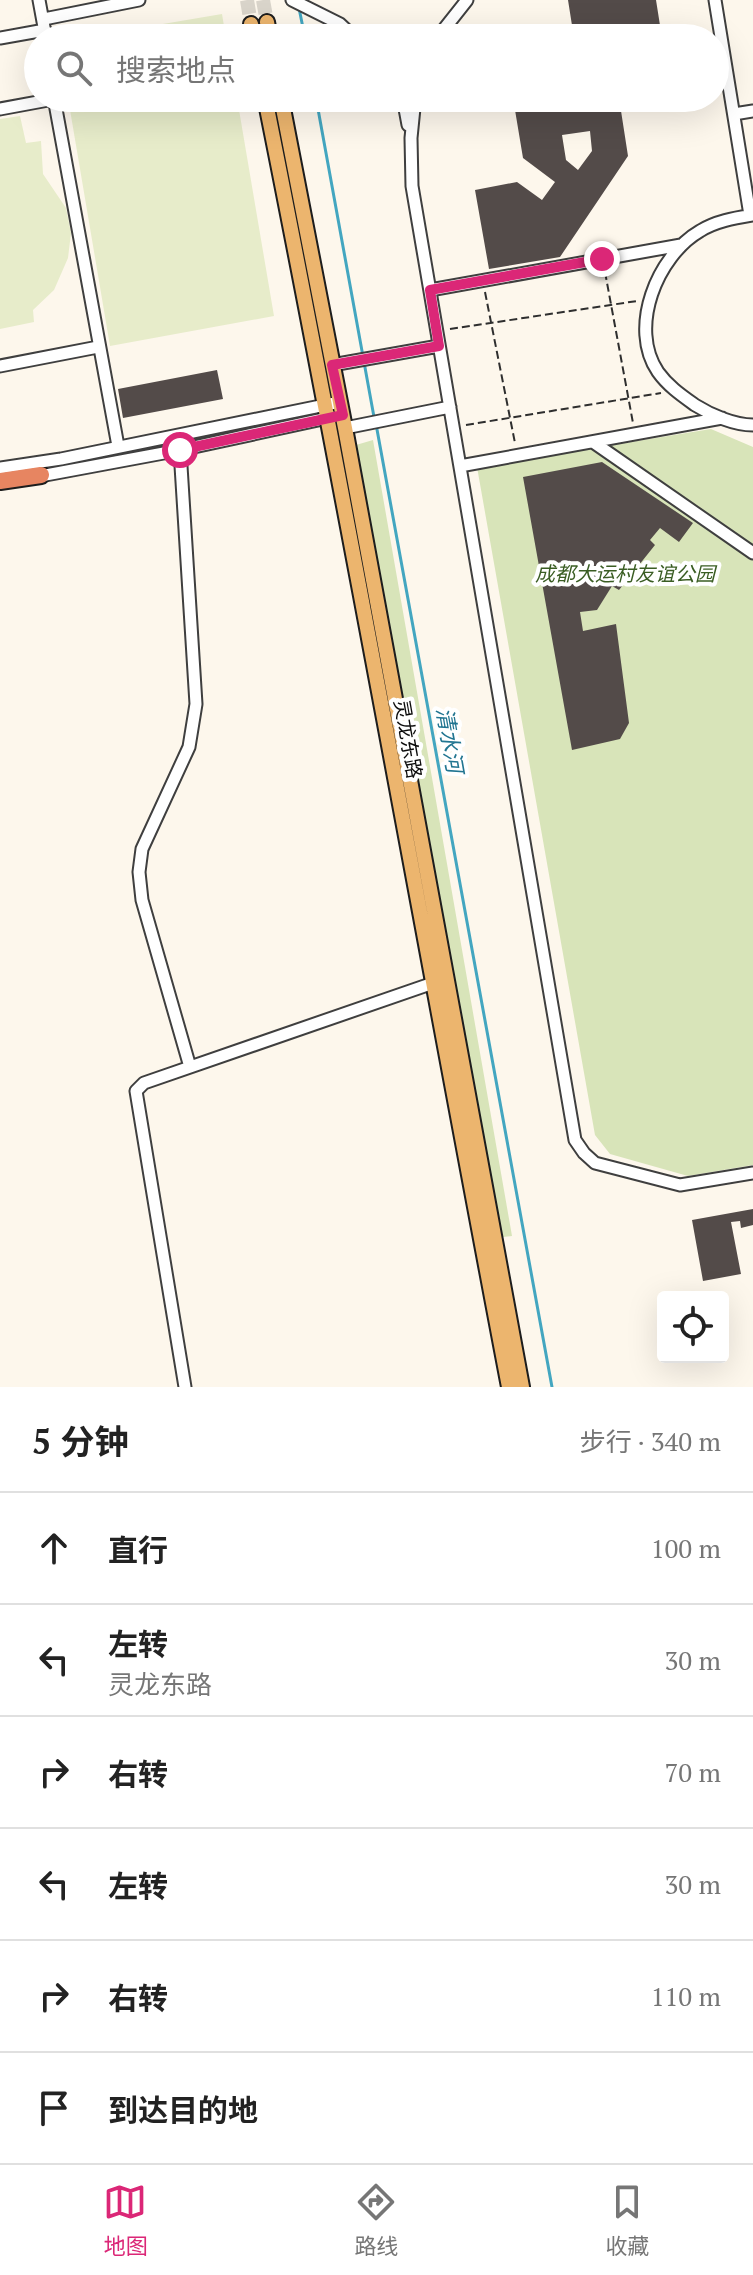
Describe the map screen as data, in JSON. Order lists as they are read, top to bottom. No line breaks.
{"streets":{"main road":["灵龙东路"]},"water":["清水河"],"parks":["成都大运村友谊公园"],"page":{"search":"搜索地点","heading":["5 分钟","步行 · 340 m"],"list":[["直行","100 m"],["左转","灵龙东路","30 m"],["右转","70 m"],["左转","30 m"],["右转","110 m"],"到达目的地"],"nav":["地图","路线","收藏"]}}
